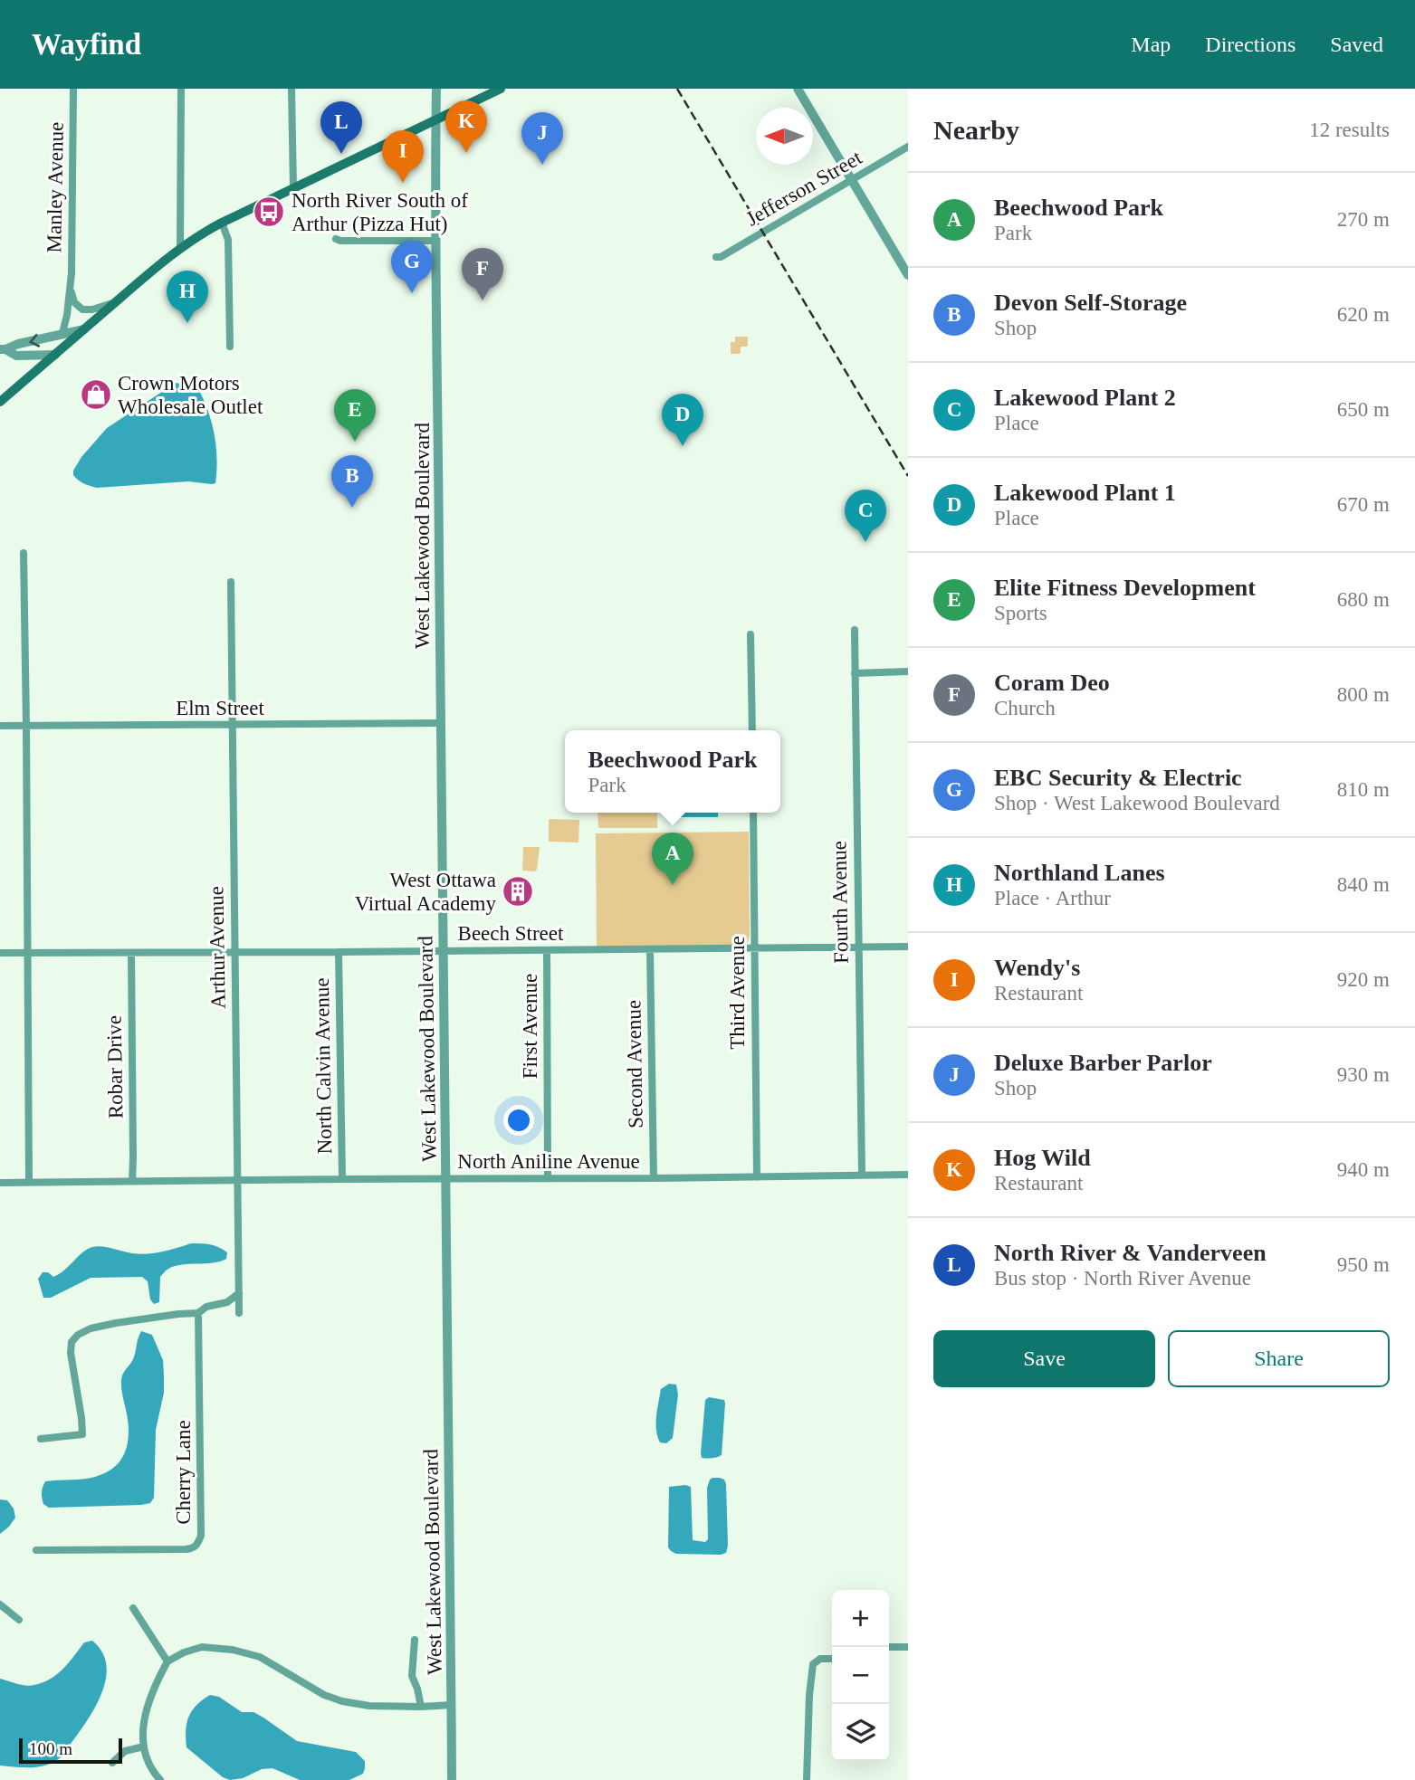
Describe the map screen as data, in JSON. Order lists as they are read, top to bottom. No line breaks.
{"streets":{"street":["Manley Avenue","Jefferson Street","West Lakewood Boulevard","Elm Street","Fourth Avenue","Beech Street","Arthur Avenue","Third Avenue","First Avenue","Second Avenue","North Calvin Avenue","Robar Drive","North Aniline Avenue","Cherry Lane"]},"crossings":[["West Lakewood Boulevard","Elm Street"],["West Lakewood Boulevard","Beech Street"],["West Lakewood Boulevard","North Aniline Avenue"],["Elm Street","Arthur Avenue"],["Fourth Avenue","Beech Street"],["Fourth Avenue","North Aniline Avenue"],["Beech Street","Arthur Avenue"],["Beech Street","Third Avenue"],["Beech Street","First Avenue"],["Beech Street","Second Avenue"],["Beech Street","North Calvin Avenue"],["Beech Street","Robar Drive"],["Arthur Avenue","North Aniline Avenue"],["Third Avenue","North Aniline Avenue"],["First Avenue","North Aniline Avenue"],["Second Avenue","North Aniline Avenue"],["North Calvin Avenue","North Aniline Avenue"],["Robar Drive","North Aniline Avenue"]],"places":{"bus stop":["North River South of Arthur (Pizza Hut)"],"shop":["Crown Motors Wholesale Outlet"],"building":["West Ottawa Virtual Academy"]},"scale_bar":"100 m","north":"left","page":{"header":"Wayfind","nav":["Map","Directions","Saved"],"heading":["Nearby","12 results"],"pins":["K","L","J","I","G","F","H","E","D","B","C","A"],"list":[{"mark":"A","name":"Beechwood Park","note":"Park","value":"270 m"},{"mark":"B","name":"Devon Self-Storage","note":"Shop","value":"620 m"},{"mark":"C","name":"Lakewood Plant 2","note":"Place","value":"650 m"},{"mark":"D","name":"Lakewood Plant 1","note":"Place","value":"670 m"},{"mark":"E","name":"Elite Fitness Development","note":"Sports","value":"680 m"},{"mark":"F","name":"Coram Deo","note":"Church","value":"800 m"},{"mark":"G","name":"EBC Security & Electric","note":"Shop · West Lakewood Boulevard","value":"810 m"},{"mark":"H","name":"Northland Lanes","note":"Place · Arthur","value":"840 m"},{"mark":"I","name":"Wendy's","note":"Restaurant","value":"920 m"},{"mark":"J","name":"Deluxe Barber Parlor","note":"Shop","value":"930 m"},{"mark":"K","name":"Hog Wild","note":"Restaurant","value":"940 m"},{"mark":"L","name":"North River & Vanderveen","note":"Bus stop · North River Avenue","value":"950 m"}],"popup":["Beechwood Park","Park"],"buttons":["Save","Share"],"map_buttons":["+","−"],"scale":"100 m"}}
